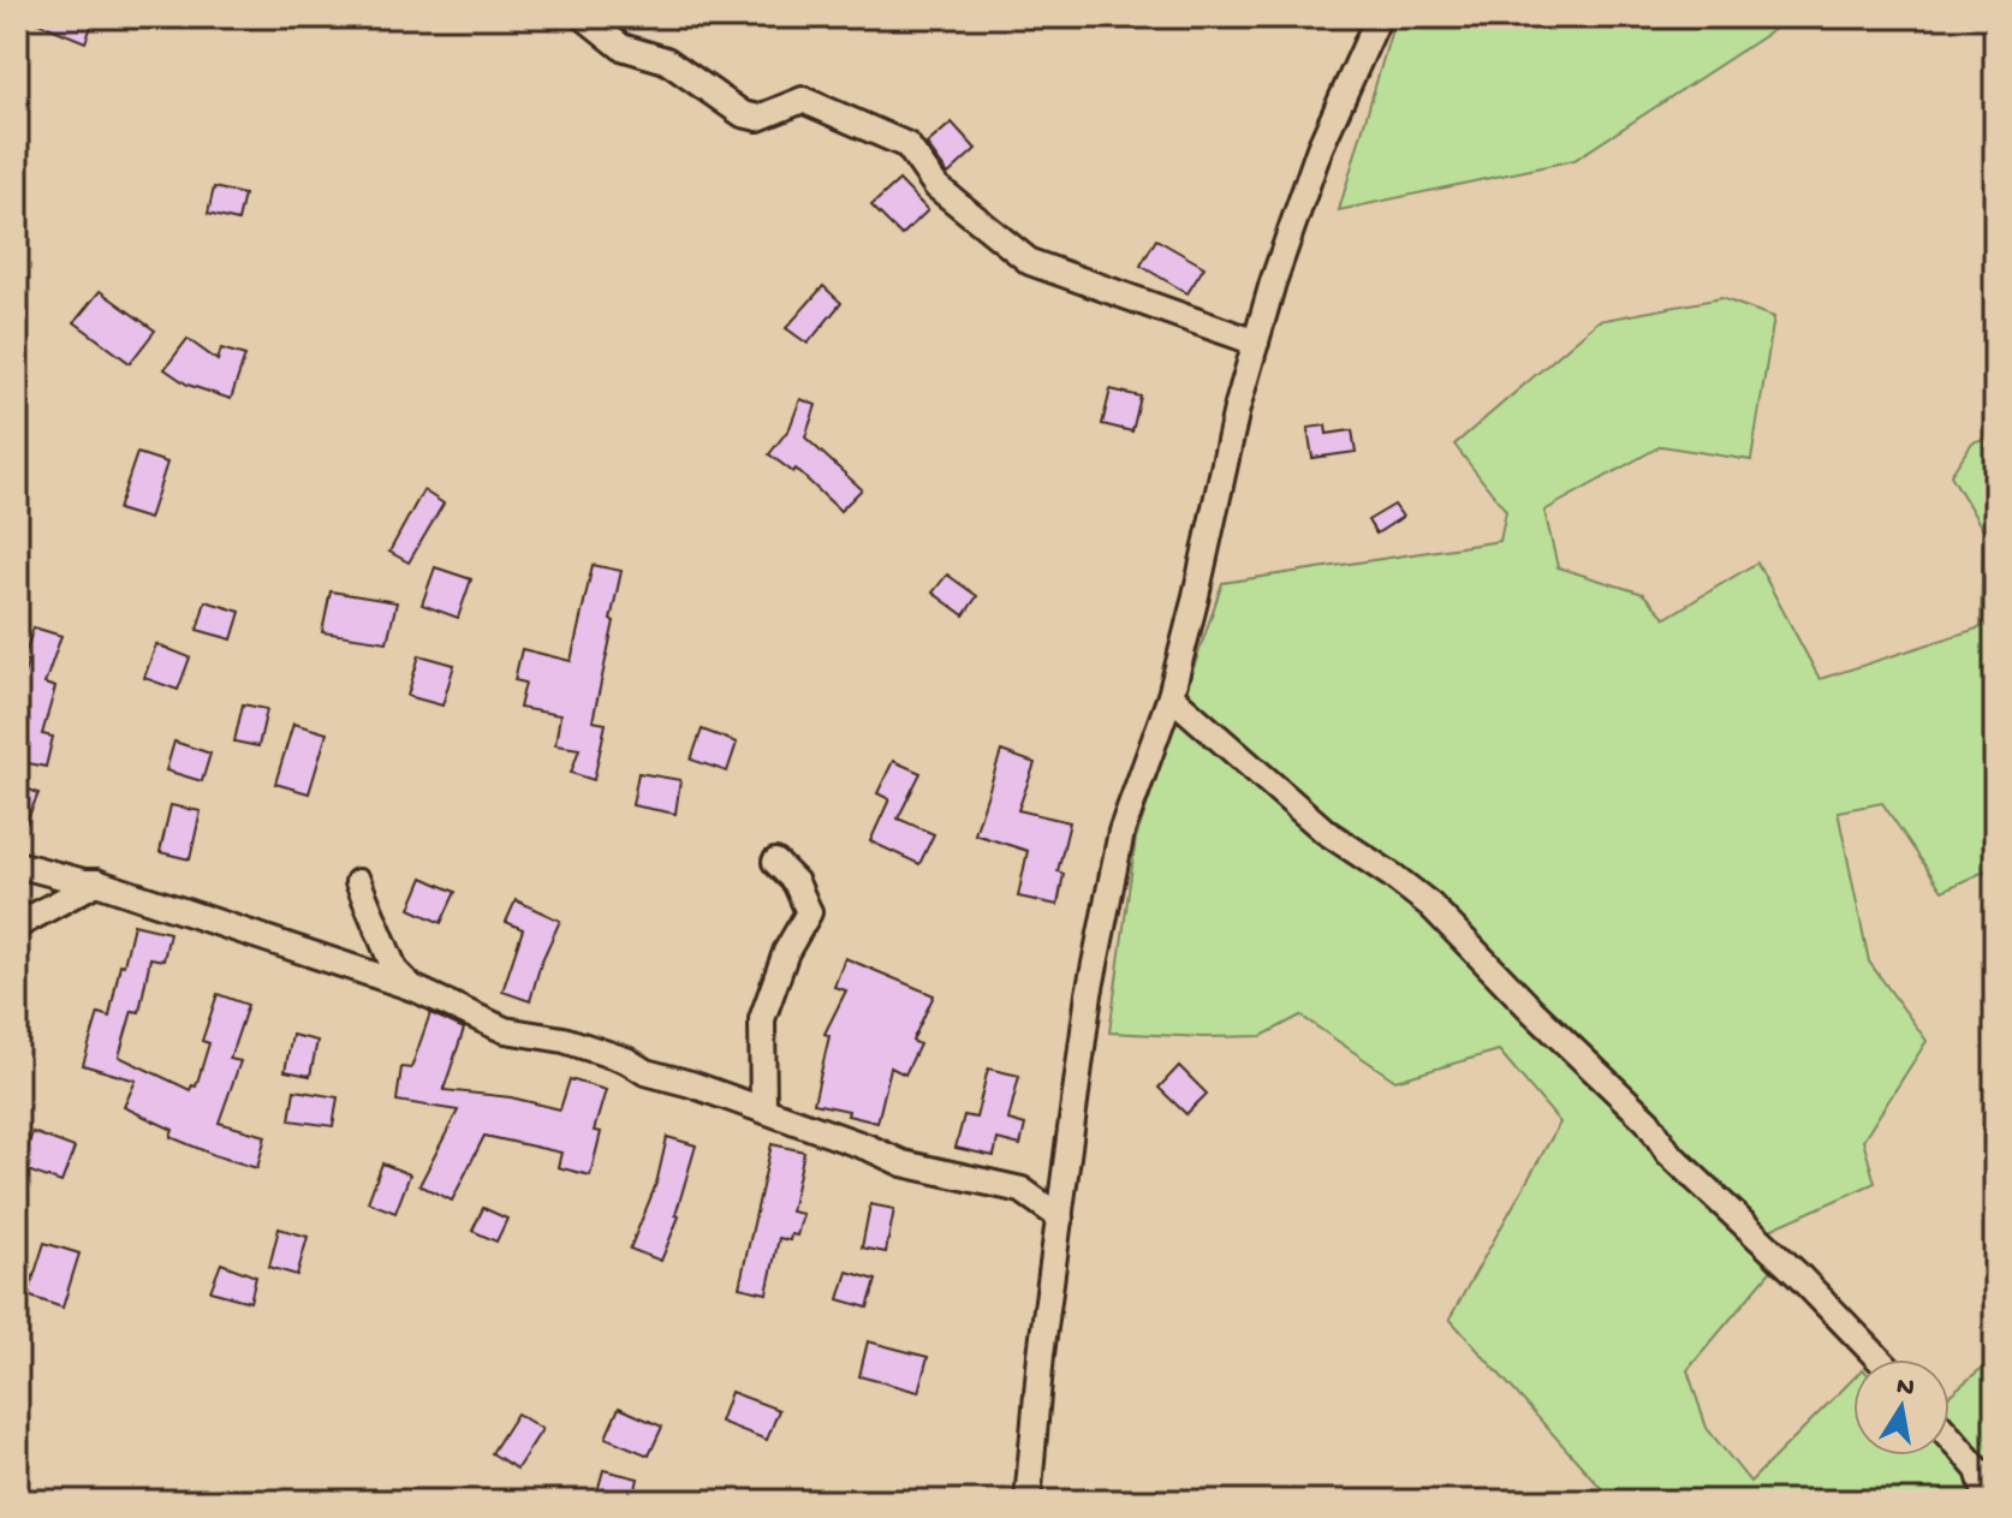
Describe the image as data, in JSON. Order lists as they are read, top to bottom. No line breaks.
{"north":"top"}
